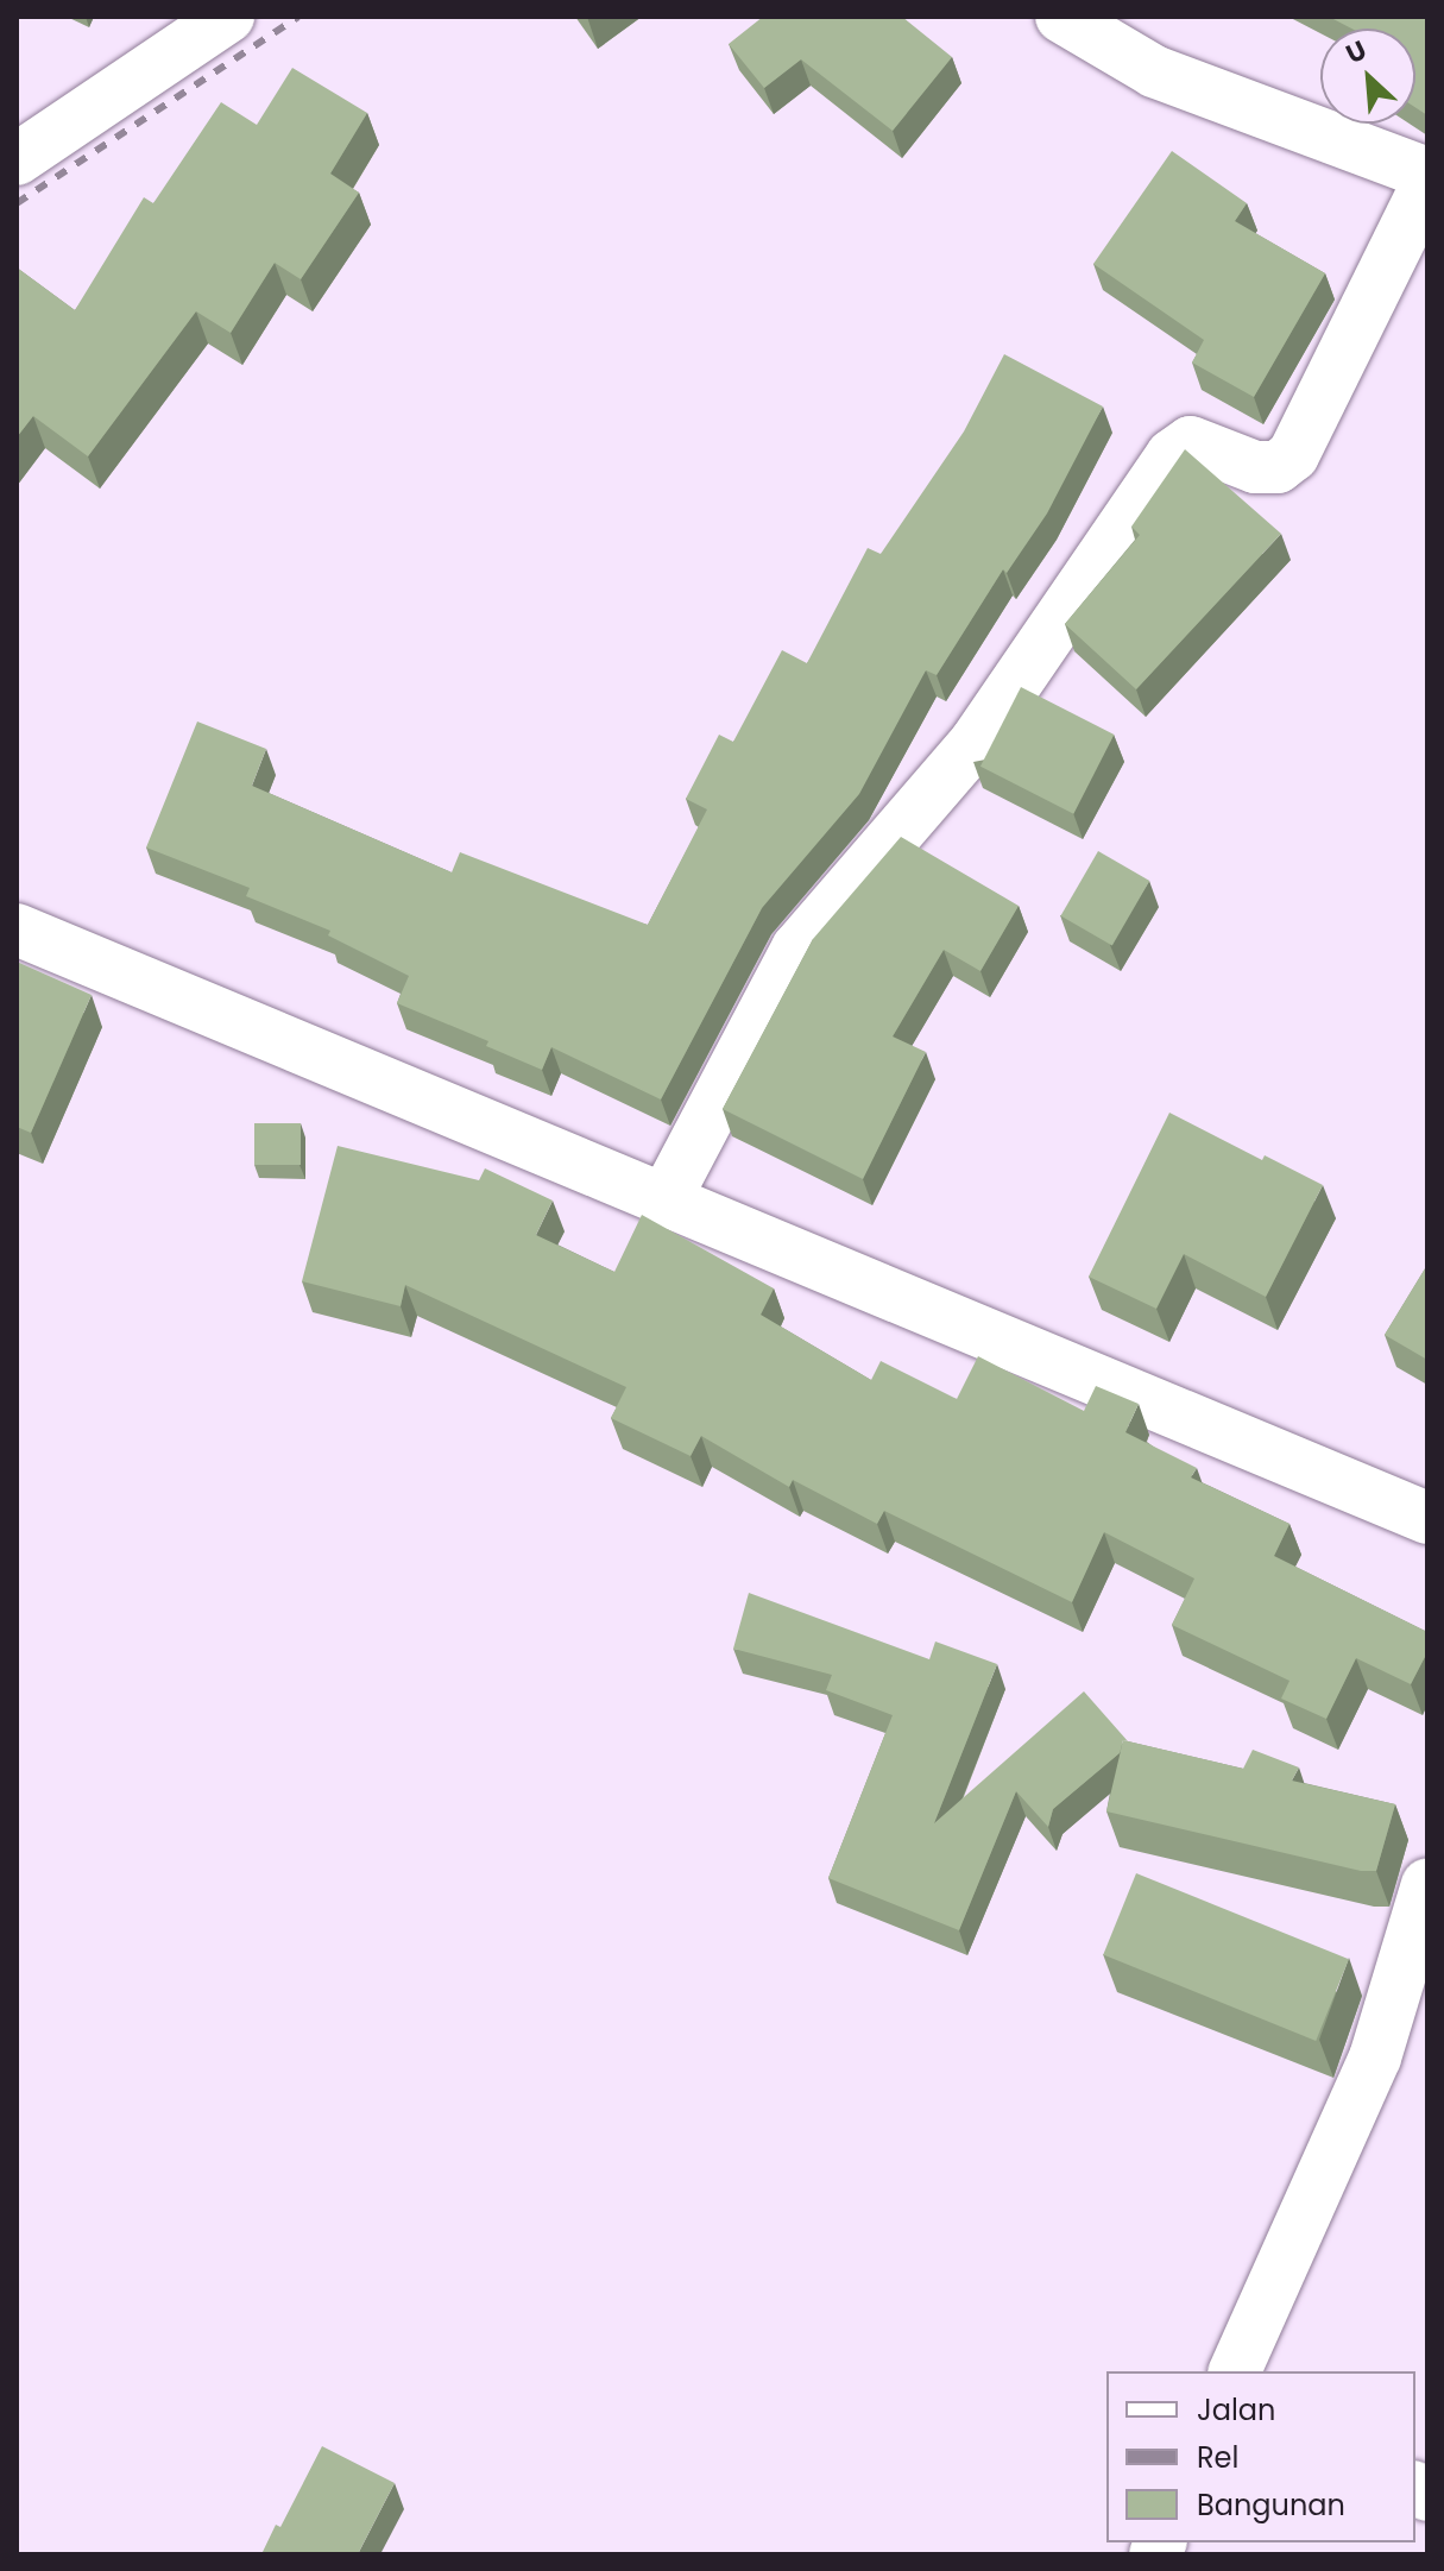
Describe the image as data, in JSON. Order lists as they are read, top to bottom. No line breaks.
{"legend":["Jalan","Rel","Bangunan"],"north":"top left"}
